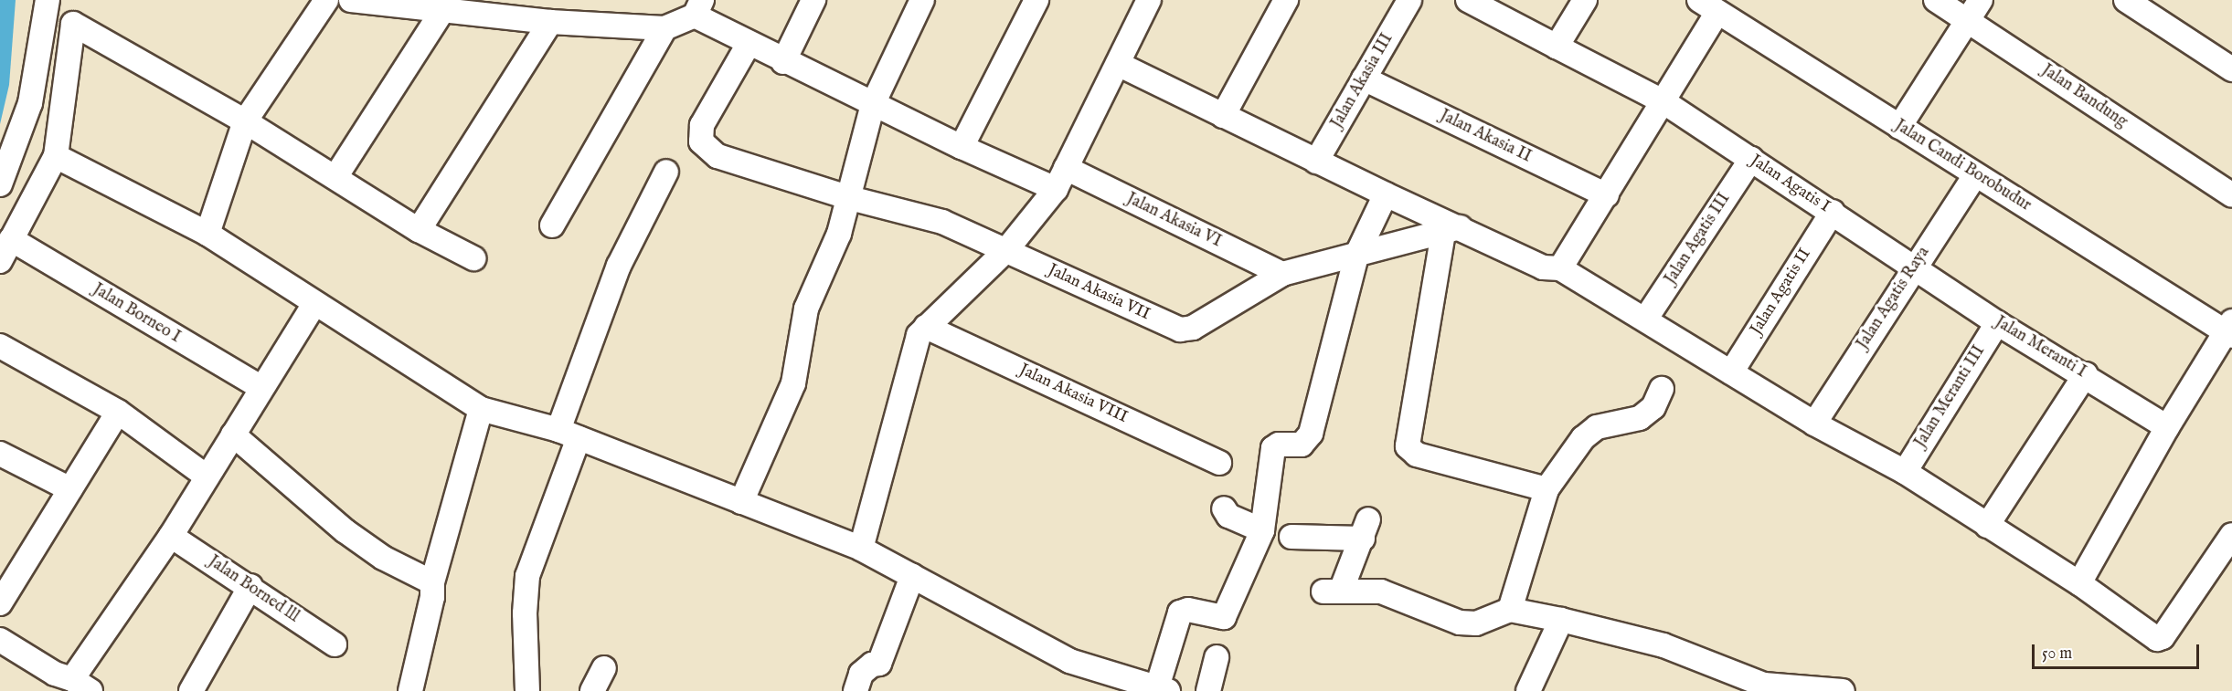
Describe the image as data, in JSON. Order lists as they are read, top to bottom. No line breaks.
{"streets":{"street":["Jalan Akasia III","Jalan Bandung","Jalan Akasia II","Jalan Candi Borobudur","Jalan Agatis I","Jalan Akasia VI","Jalan Agatis III","Jalan Agatis II","Jalan Akasia VII","Jalan Agatis Raya","Jalan Borneo I","Jalan Meranti I","Jalan Akasia VIII","Jalan Meranti III","Jalan Borned lll"]},"crossings":[["Jalan Akasia III","Jalan Akasia II"],["Jalan Candi Borobudur","Jalan Agatis Raya"],["Jalan Agatis I","Jalan Agatis III"],["Jalan Agatis I","Jalan Agatis II"],["Jalan Agatis I","Jalan Agatis Raya"],["Jalan Agatis I","Jalan Meranti I"],["Jalan Akasia VI","Jalan Akasia VII"],["Jalan Agatis Raya","Jalan Meranti I"],["Jalan Meranti I","Jalan Meranti III"]],"scale_bar":"50 m"}
